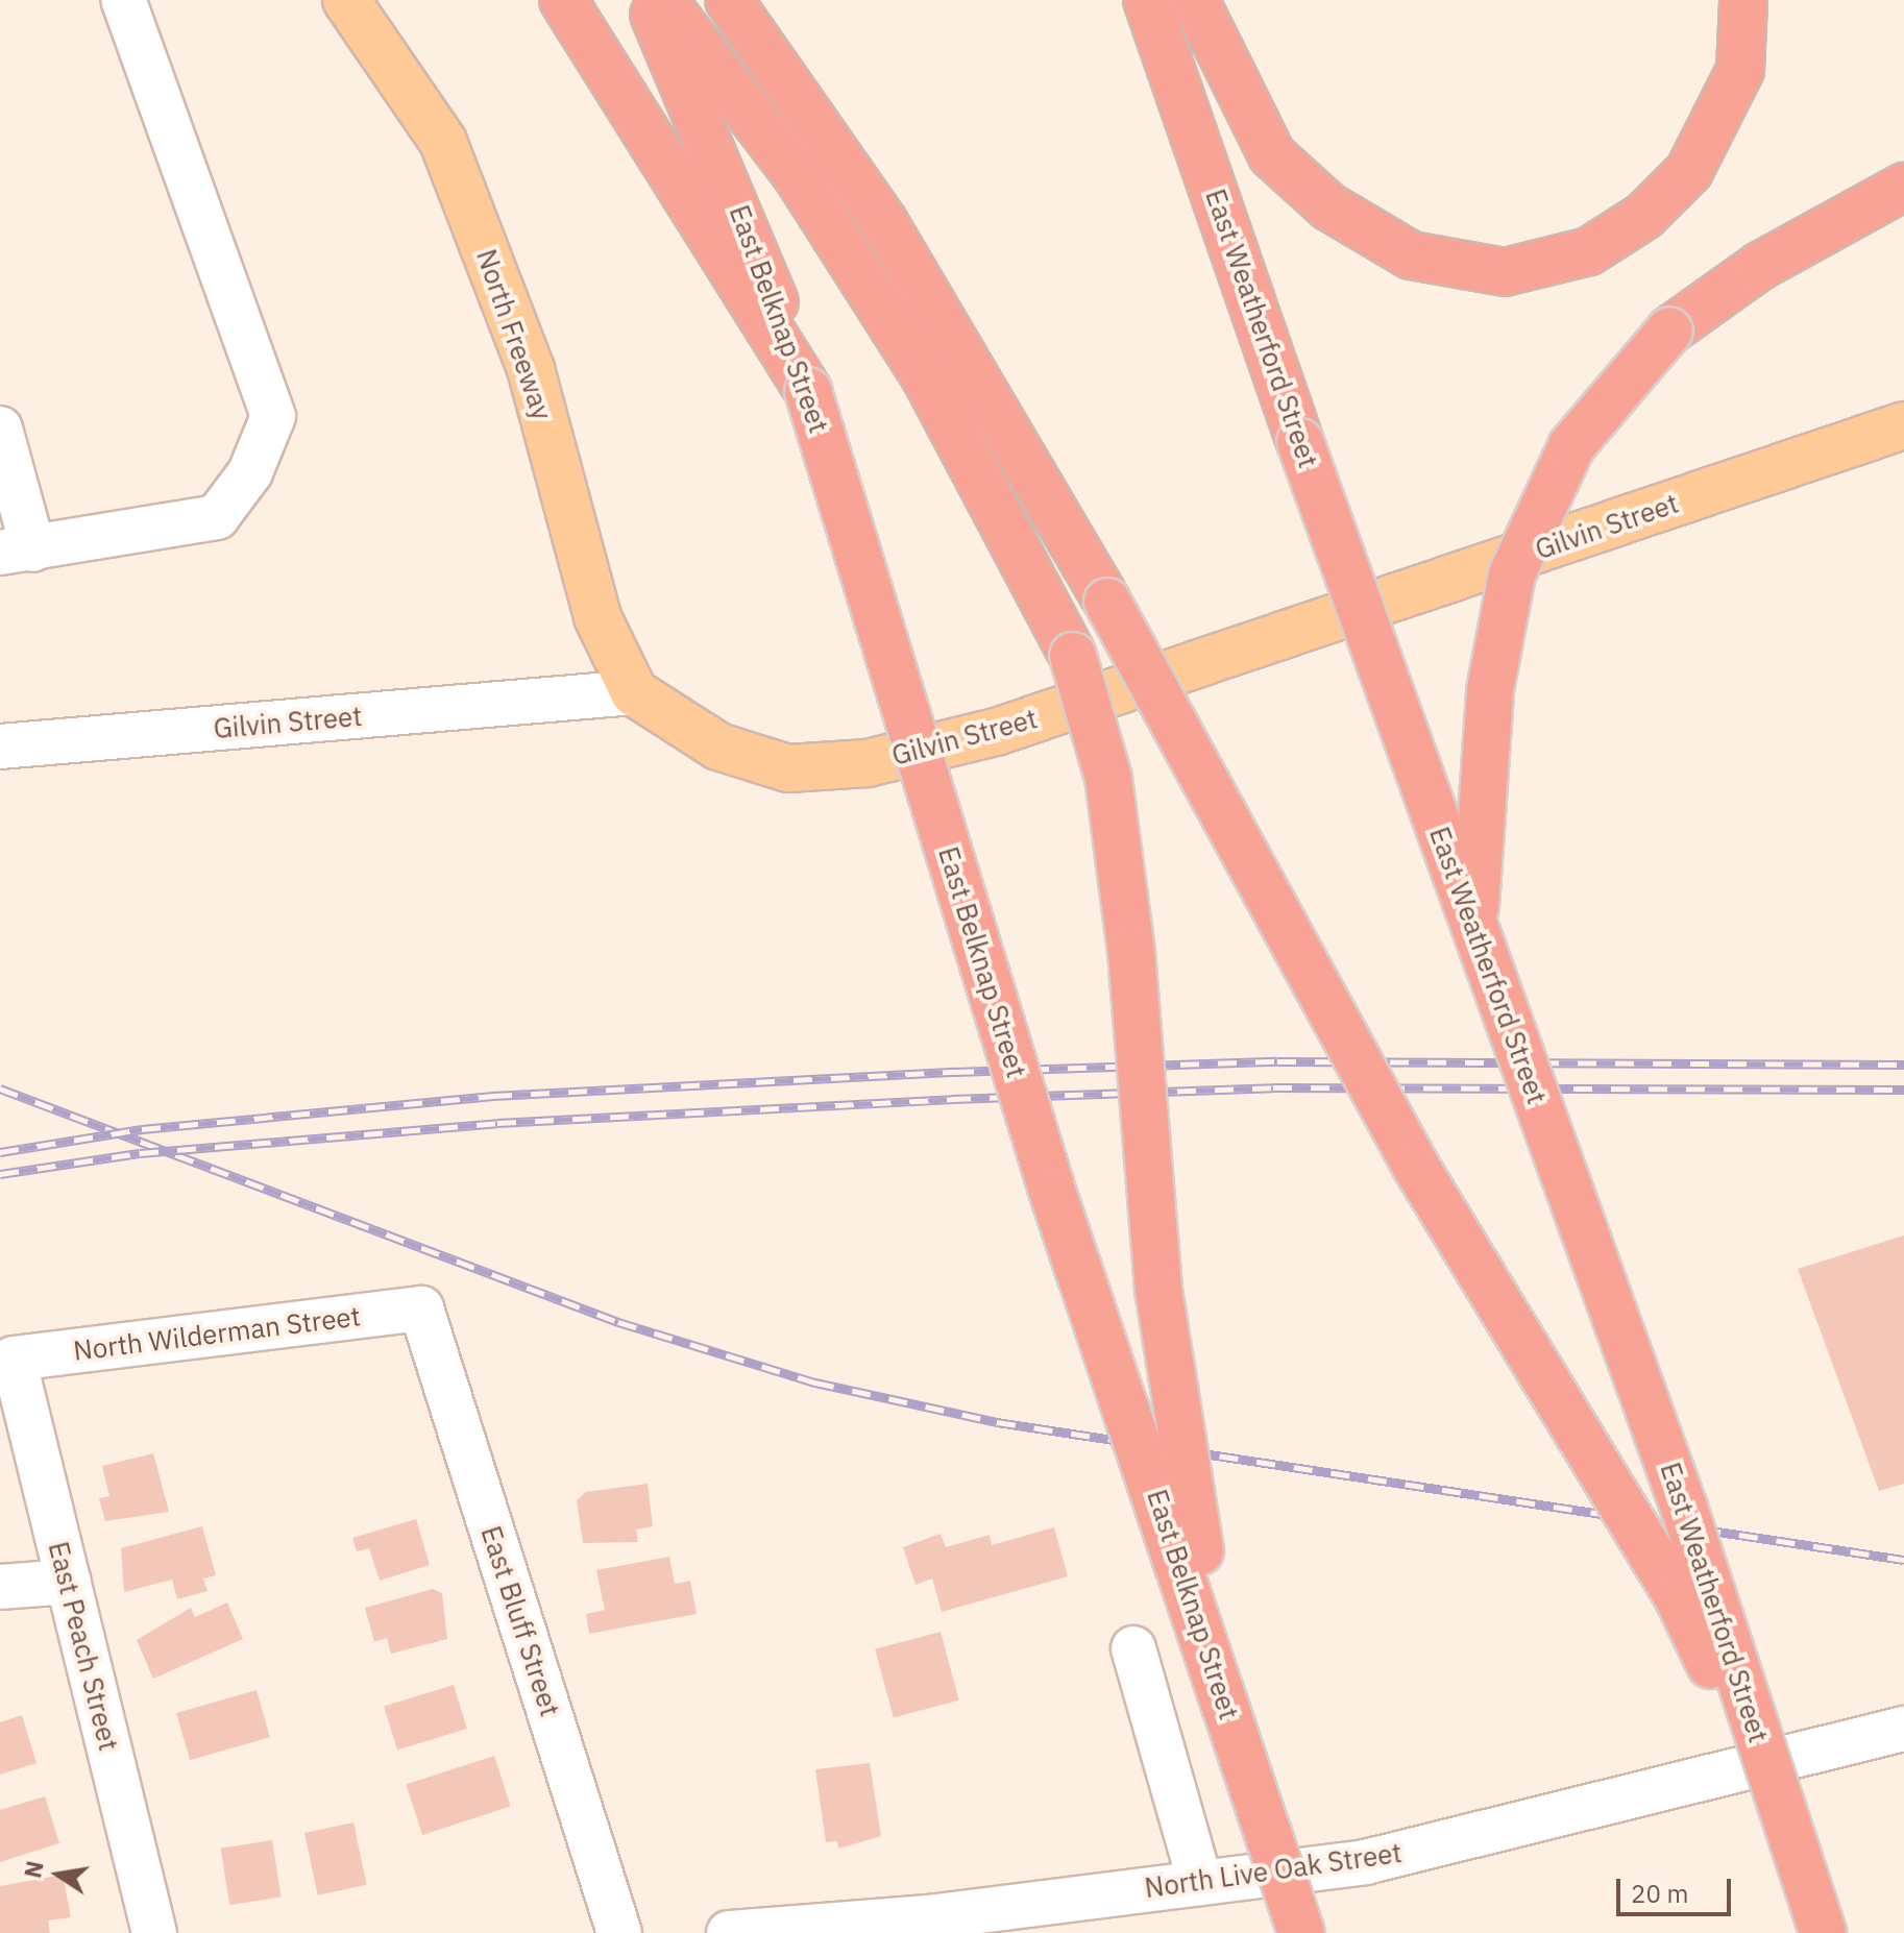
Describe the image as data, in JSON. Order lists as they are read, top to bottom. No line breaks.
{"streets":{"highway":["East Belknap Street","East Weatherford Street"],"main road":["North Freeway","Gilvin Street"],"street":["North Wilderman Street","East Bluff Street","East Peach Street","North Live Oak Street"]},"crossings":[["North Freeway","Gilvin Street"],["North Wilderman Street","East Bluff Street"],["North Wilderman Street","East Peach Street"]],"scale_bar":"20 m","north":"left"}
